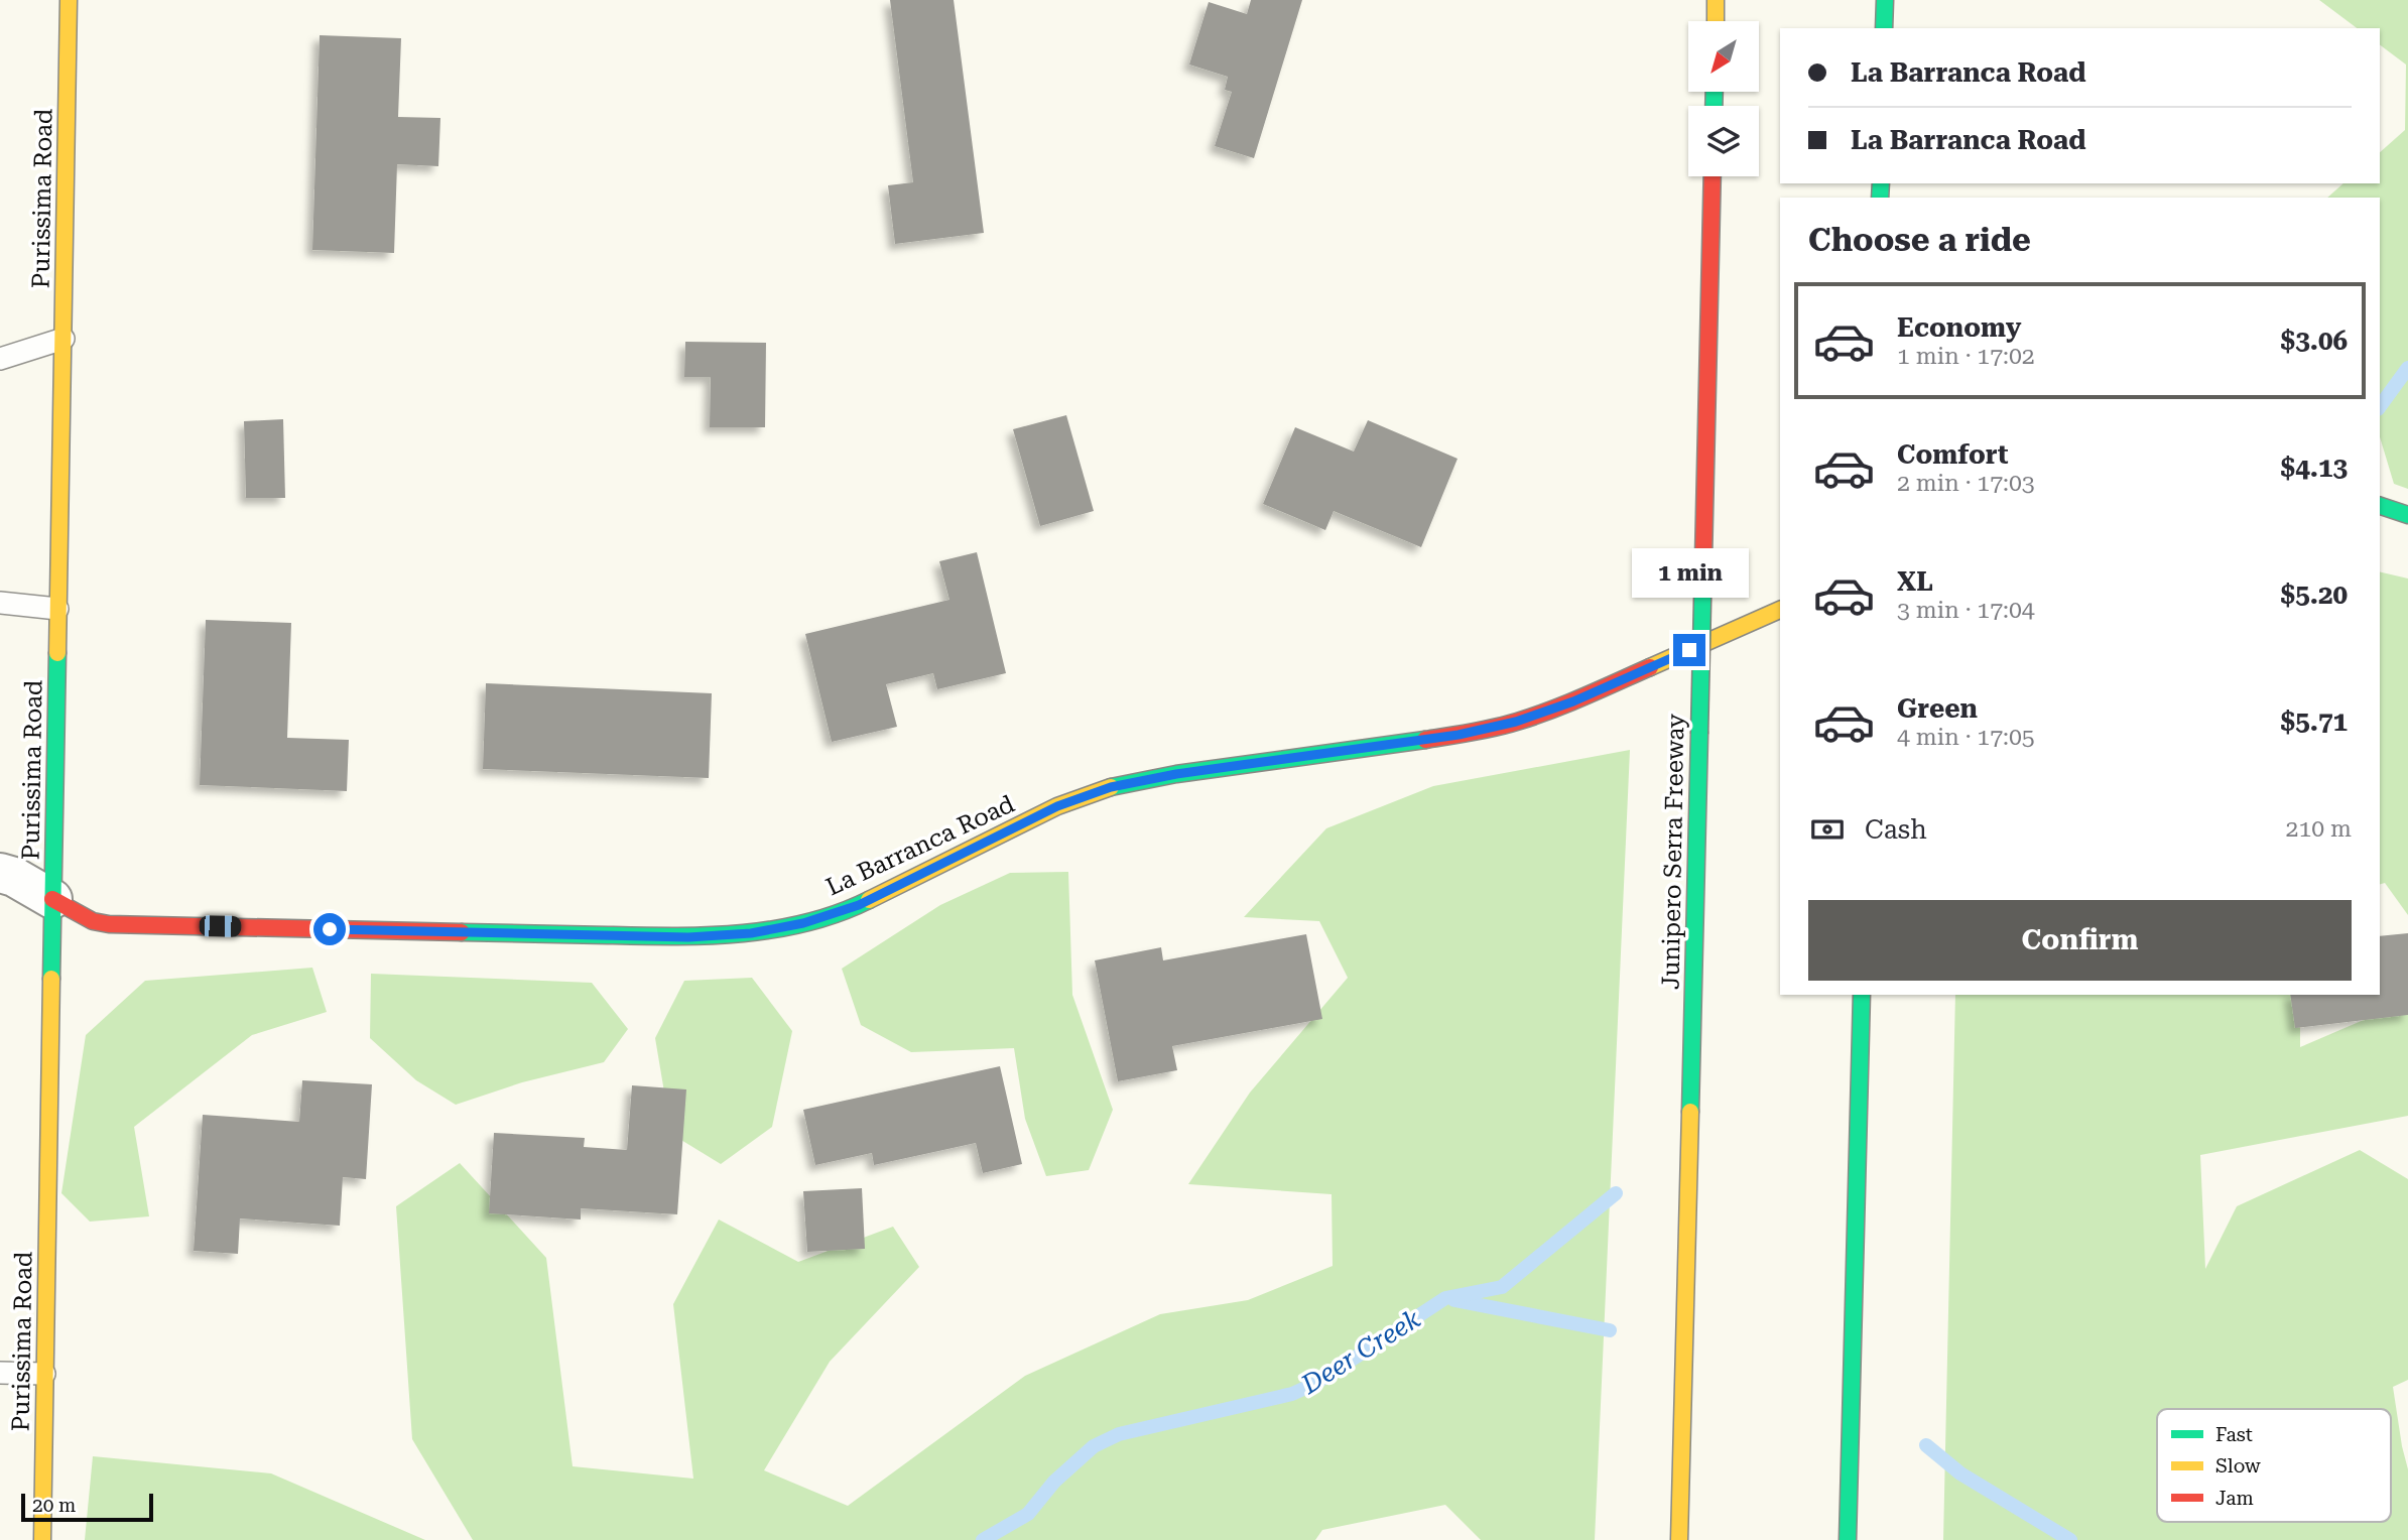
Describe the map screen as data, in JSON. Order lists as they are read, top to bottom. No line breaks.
{"streets":{"main road":["Purissima Road","La Barranca Road","Junipero Serra Freeway"]},"crossings":[["Purissima Road","La Barranca Road"]],"water":["Deer Creek"],"legend":["Fast","Slow","Jam"],"scale_bar":"20 m","north":"bottom left","page":{"banner":["La Barranca Road","La Barranca Road"],"heading":"Choose a ride","list":[{"name":"Economy","note":"1 min · 17:02","value":"$3.06"},{"name":"Comfort","note":"2 min · 17:03","value":"$4.13"},{"name":"XL","note":"3 min · 17:04","value":"$5.20"},{"name":"Green","note":"4 min · 17:05","value":"$5.71"}],"bubble":"1 min","pay":["Cash","210 m"],"buttons":"Confirm","scale":"20 m"}}
